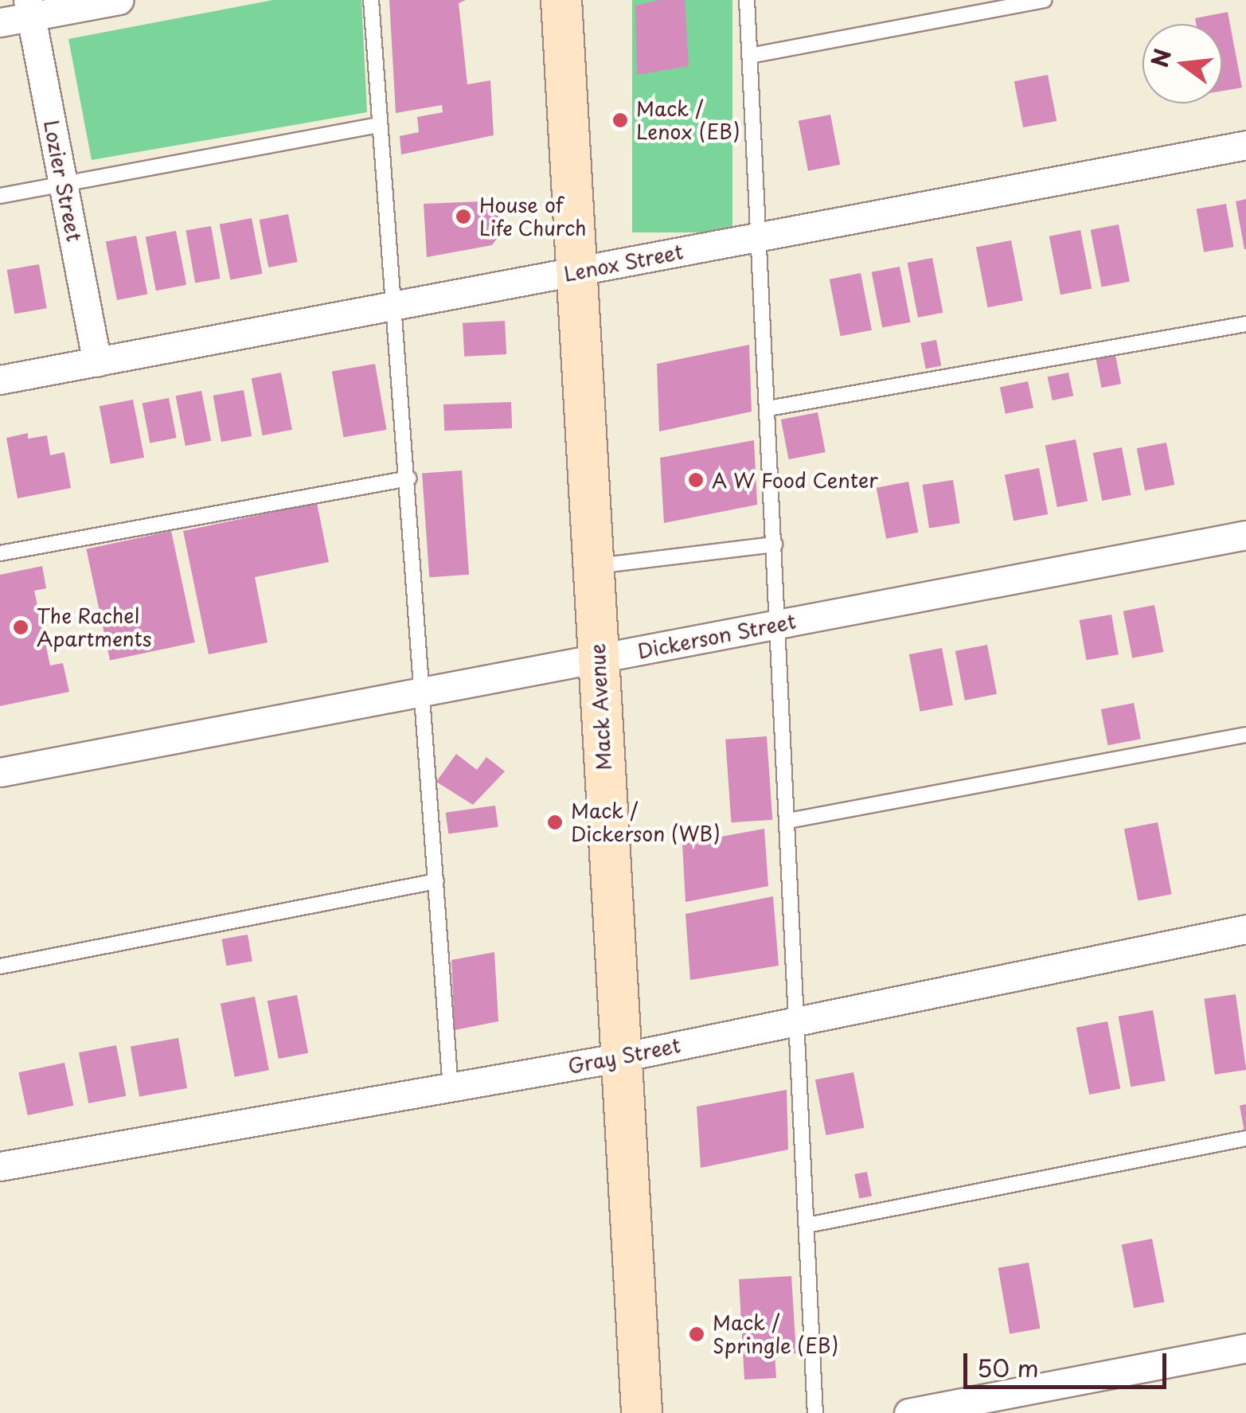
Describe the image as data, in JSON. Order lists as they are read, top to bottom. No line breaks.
{"streets":{"main road":["Mack Avenue"],"street":["Lozier Street","Lenox Street","Dickerson Street","Gray Street"]},"crossings":[["Lozier Street","Lenox Street"],["Lenox Street","Mack Avenue"],["Dickerson Street","Mack Avenue"],["Mack Avenue","Gray Street"]],"places":["Mack / Lenox (EB)","House of Life Church","A W Food Center","The Rachel Apartments","Mack / Dickerson (WB)","Mack / Springle (EB)"],"scale_bar":"50 m","north":"left"}
